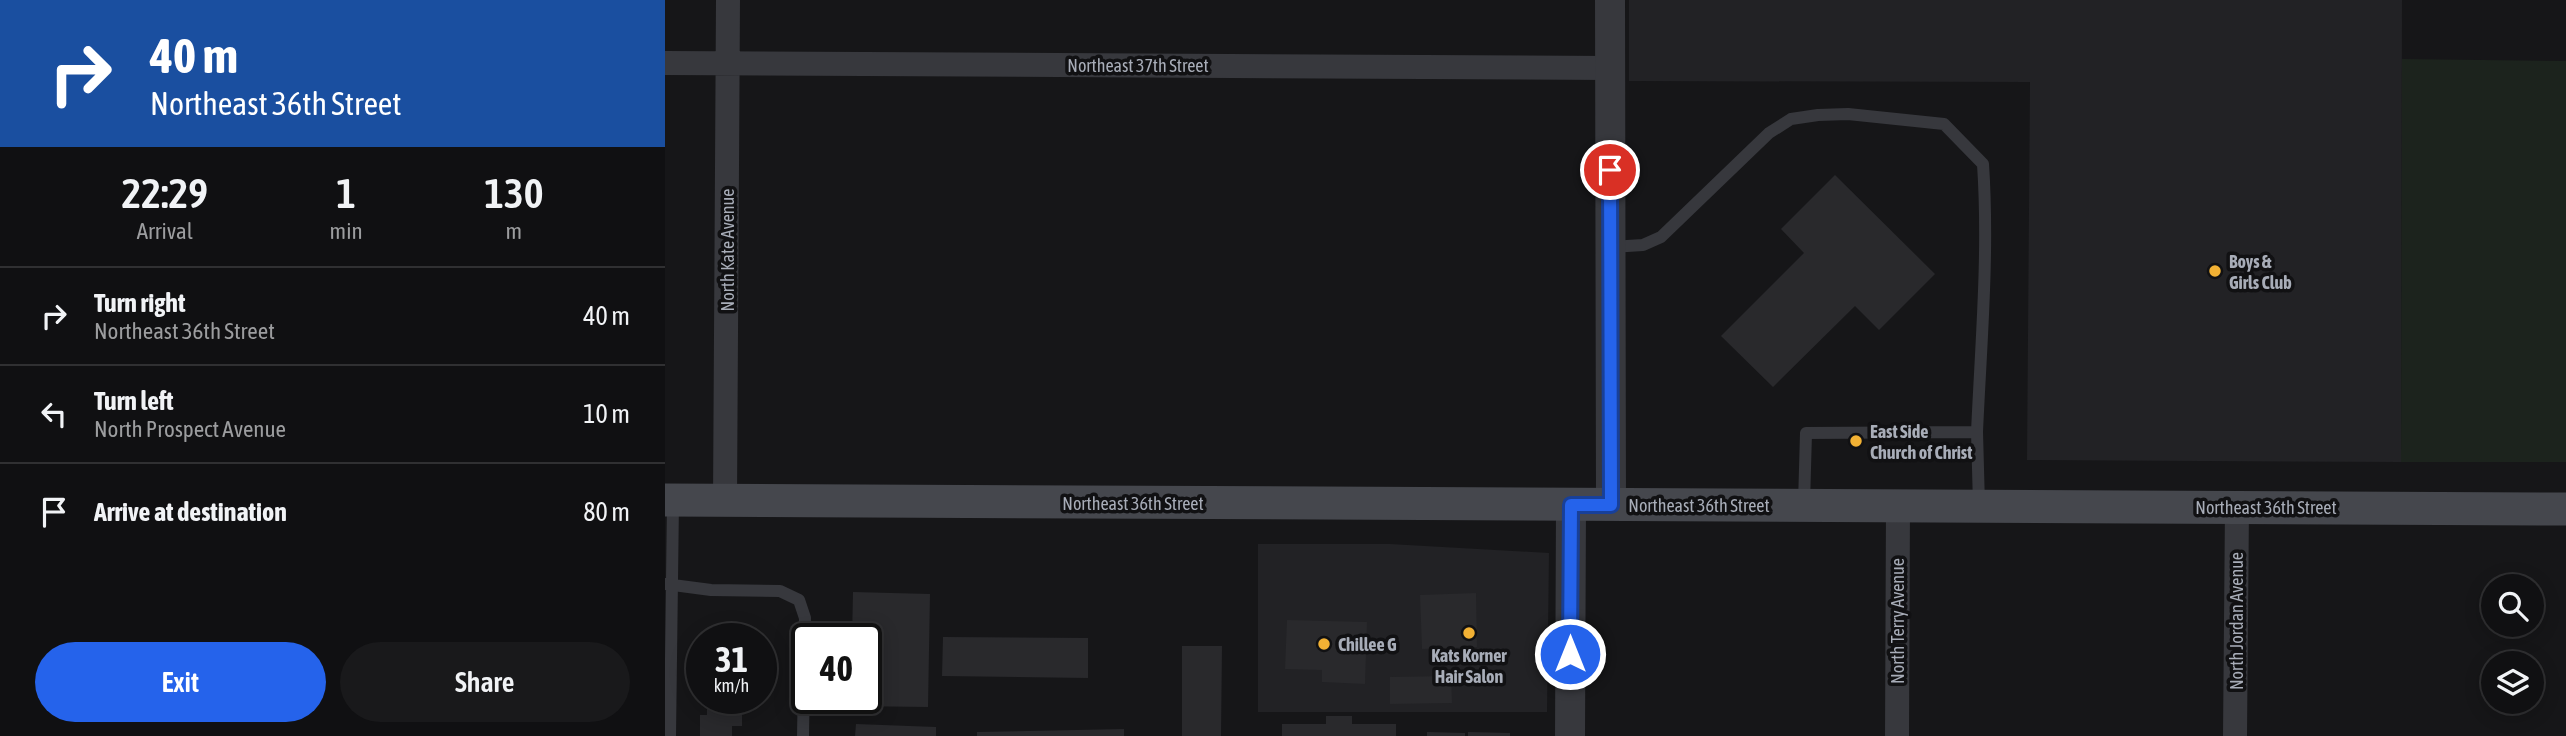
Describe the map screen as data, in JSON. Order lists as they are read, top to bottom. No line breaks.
{"streets":{"main road":["Northeast 36th Street"],"street":["Northeast 37th Street","North Kate Avenue","North Terry Avenue","North Jordan Avenue"]},"crossings":[["Northeast 37th Street","North Kate Avenue"],["North Kate Avenue","Northeast 36th Street"],["Northeast 36th Street","North Terry Avenue"],["Northeast 36th Street","North Jordan Avenue"]],"places":["Boys & Girls Club","East Side Church of Christ","Kats Korner Hair Salon","Chillee G"],"page":{"turn":["40 m","Northeast 36th Street"],"eta":["22:29","Arrival","1","min","130","m"],"list":[{"name":"Turn right","note":"Northeast 36th Street","value":"40 m"},{"name":"Turn left","note":"North Prospect Avenue","value":"10 m"},{"name":"Arrive at destination","value":"80 m"}],"speed":"31 km/h","limit":"40","buttons":["Exit","Share"]}}
